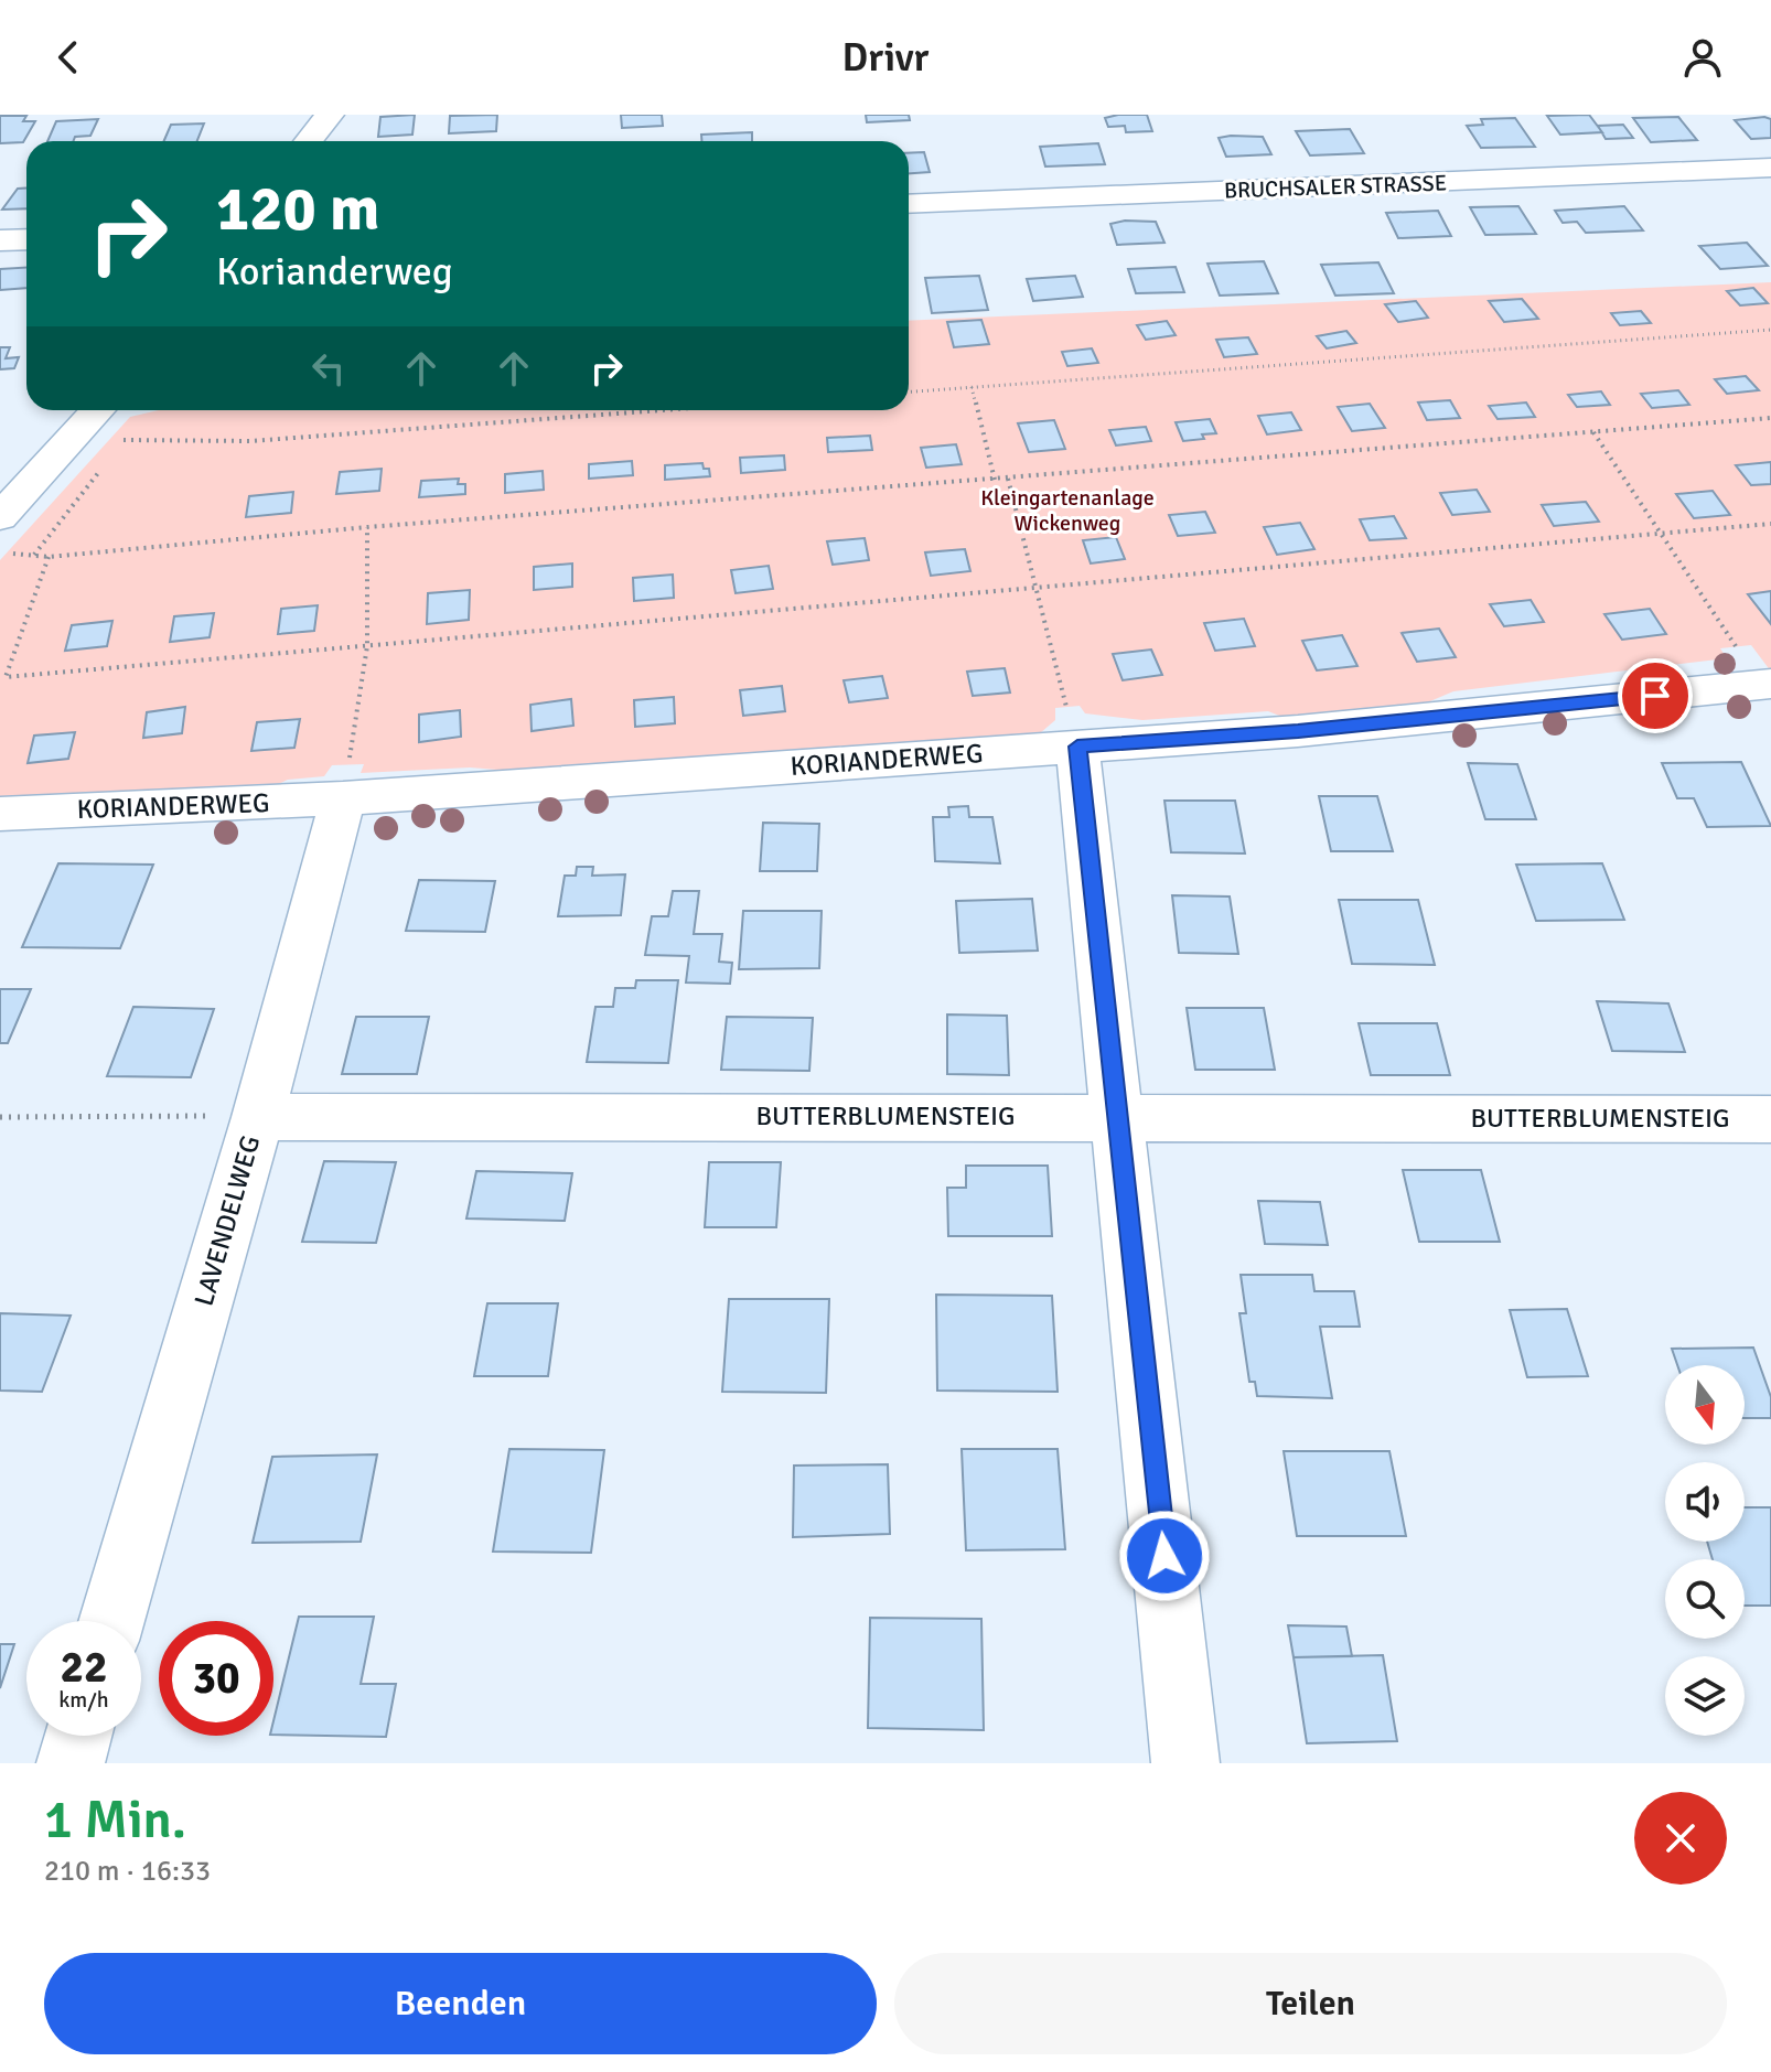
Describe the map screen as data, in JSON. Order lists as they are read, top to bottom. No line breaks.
{"streets":{"street":["BRUCHSALER STRASSE","KORIANDERWEG","BUTTERBLUMENSTEIG","LAVENDELWEG"]},"crossings":[["KORIANDERWEG","LAVENDELWEG"],["BUTTERBLUMENSTEIG","LAVENDELWEG"]],"parks":["Kleingartenanlage Wickenweg"],"north":"bottom","page":{"header":"Drivr","turn":["120 m","Korianderweg"],"speed":"22 km/h","limit":"30","heading":["1 Min.","210 m · 16:33"],"buttons":["Beenden","Teilen"]}}
